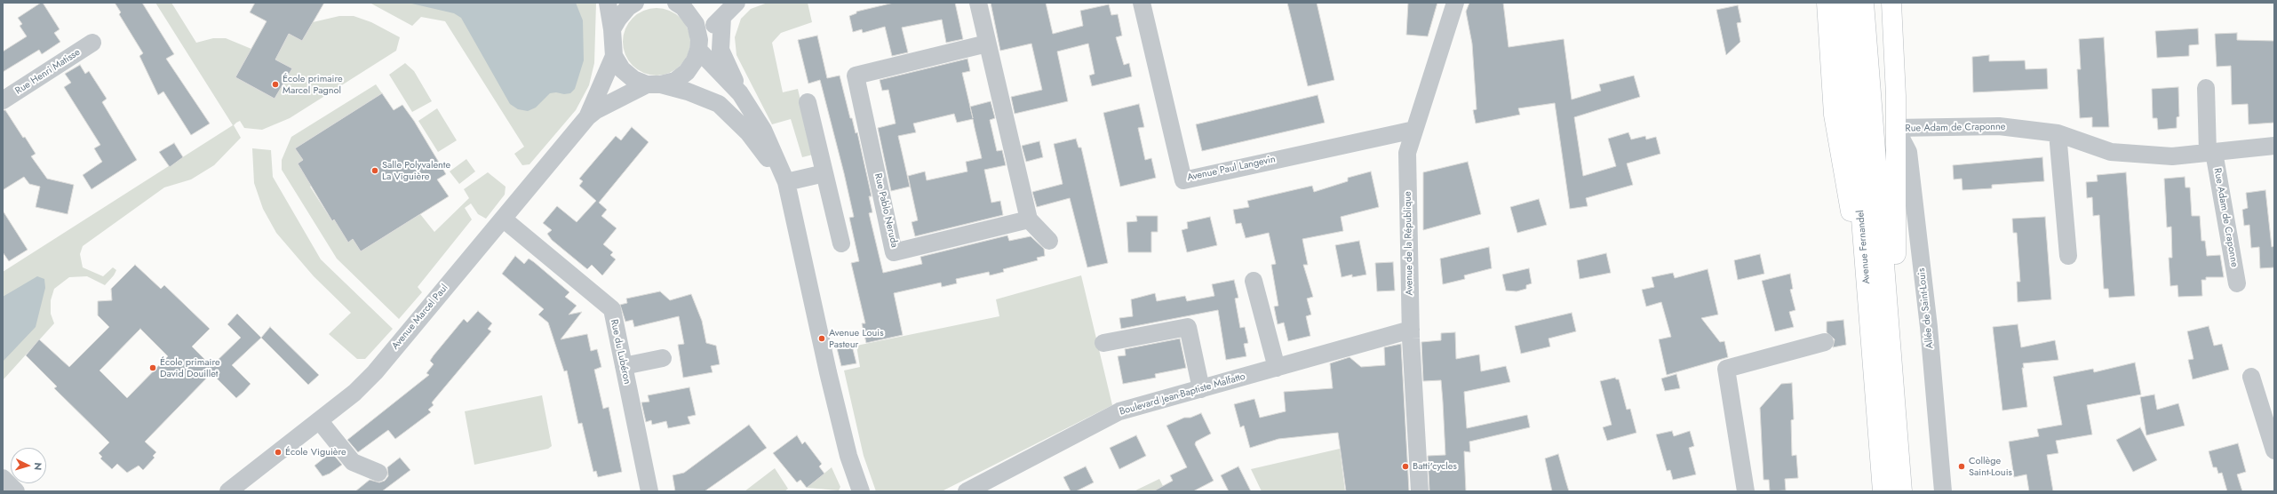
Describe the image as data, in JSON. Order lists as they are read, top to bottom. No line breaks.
{"streets":{"main road":["Avenue Fernandel"],"street":["Rue Henri Matisse","Rue Adam de Craponne","Avenue Paul Langevin","Rue Pablo Neruda","Avenue de la République","Allée de Saint-Louis","Avenue Marcel Paul","Rue du Lubéron","Boulevard Jean-Baptiste Malfatto"]},"crossings":[["Rue Adam de Craponne","Allée de Saint-Louis"],["Avenue Paul Langevin","Avenue de la République"],["Avenue de la République","Boulevard Jean-Baptiste Malfatto"],["Avenue Marcel Paul","Rue du Lubéron"]],"places":["École primaire Marcel Pagnol","Salle Polyvalente La Viguière","Avenue Louis Pasteur","École primaire David Douillet","École Viguière","Batti'cycles","Collège Saint-Louis"],"north":"right"}
